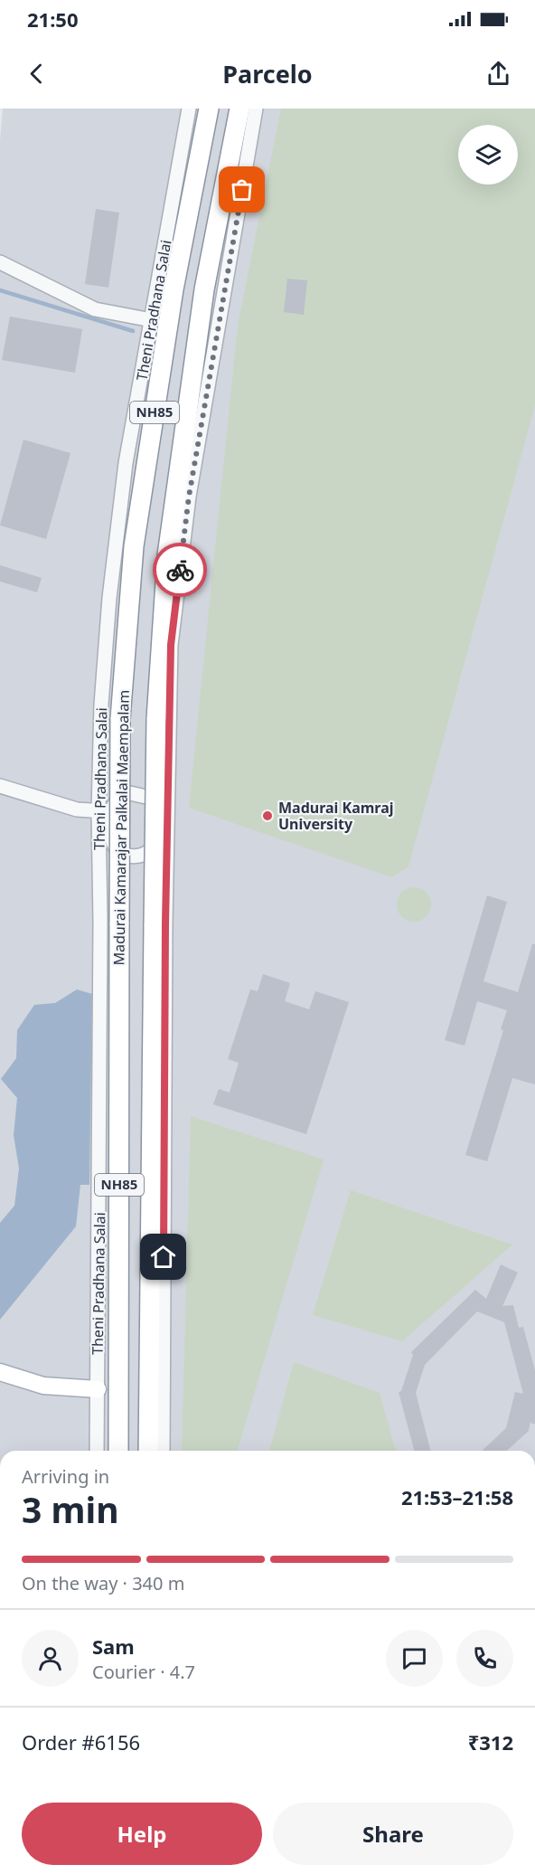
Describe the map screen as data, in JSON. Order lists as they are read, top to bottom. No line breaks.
{"streets":{"highway":["NH85","Madurai Kamarajar Palkalai Maempalam"],"street":["Theni Pradhana Salai"]},"places":["Madurai Kamraj University"],"page":{"status":"21:50","header":"Parcelo","heading":["3 min","Arriving in","21:53–21:58"],"panel":["Sam","Courier · 4.7","Order #6156","₹312"],"bar":"On the way · 340 m","buttons":["Help","Share"]}}
